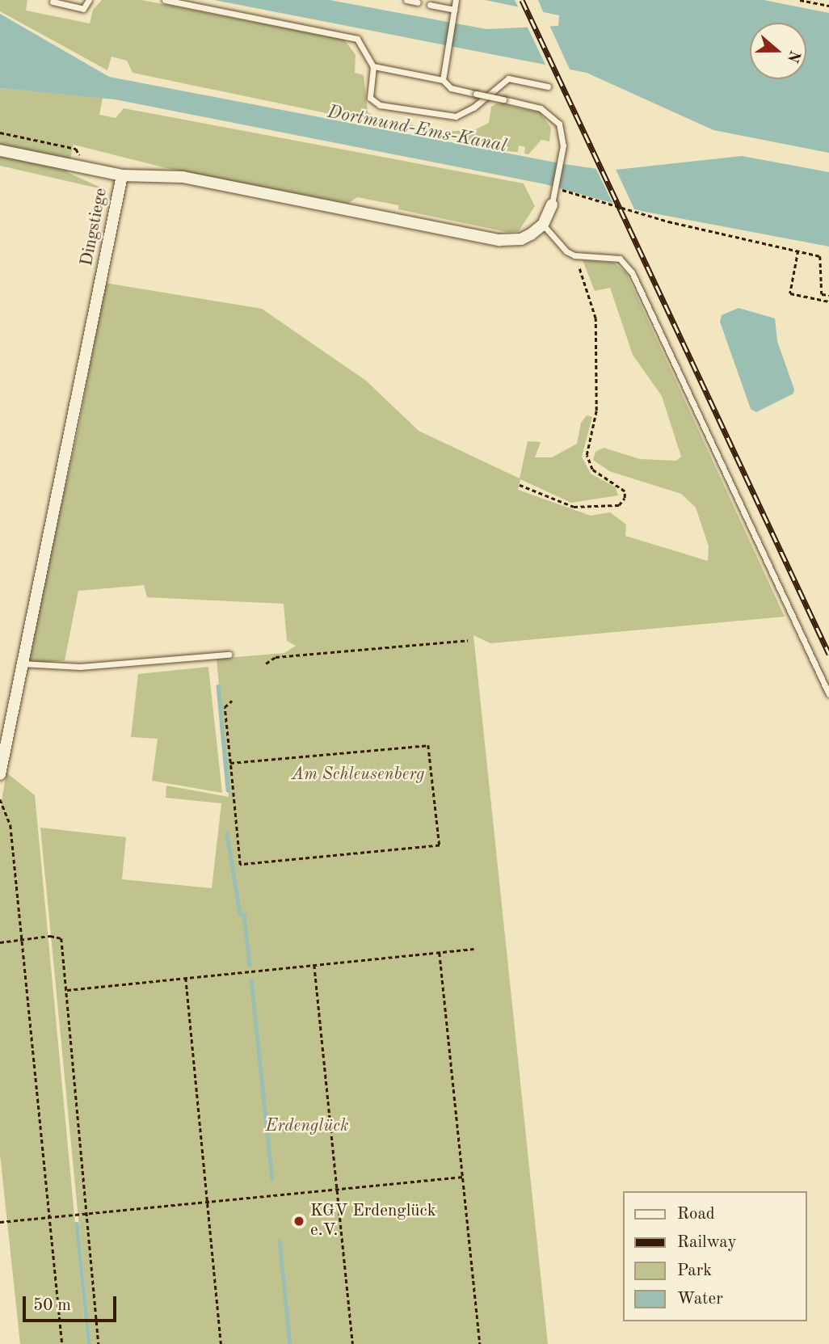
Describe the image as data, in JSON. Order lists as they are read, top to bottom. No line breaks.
{"streets":{"street":["Dingstiege"]},"water":["Dortmund-Ems-Kanal"],"parks":["Am Schleusenberg","Erdenglück"],"places":["KGV Erdenglück e.V."],"legend":["Road","Railway","Park","Water"],"scale_bar":"50 m","north":"right"}
